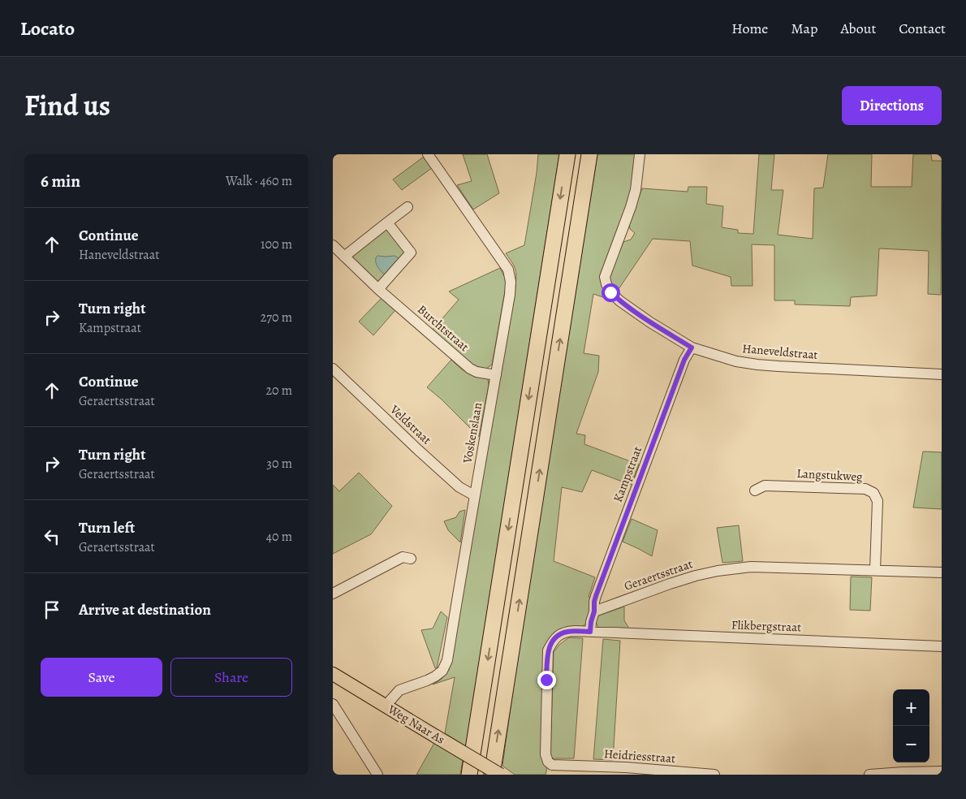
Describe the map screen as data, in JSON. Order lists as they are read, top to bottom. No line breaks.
{"streets":{"main road":["Weg Naar As"],"street":["Burchtstraat","Haneveldstraat","Veldstraat","Voskenslaan","Kampstraat","Langstukweg","Geraertsstraat","Flikbergstraat","Heidriesstraat"]},"crossings":[["Burchtstraat","Voskenslaan"],["Haneveldstraat","Kampstraat"],["Veldstraat","Voskenslaan"],["Voskenslaan","Weg Naar As"],["Kampstraat","Geraertsstraat"],["Langstukweg","Geraertsstraat"]],"page":{"header":"Locato","nav":["Home","Map","About","Contact"],"title":"Find us","buttons":["Directions",["Save","Share"]],"heading":["6 min","Walk · 460 m"],"list":[["Continue","Haneveldstraat","100 m"],["Turn right","Kampstraat","270 m"],["Continue","Geraertsstraat","20 m"],["Turn right","Geraertsstraat","30 m"],["Turn left","Geraertsstraat","40 m"],"Arrive at destination"],"map_buttons":["+","−"]}}
